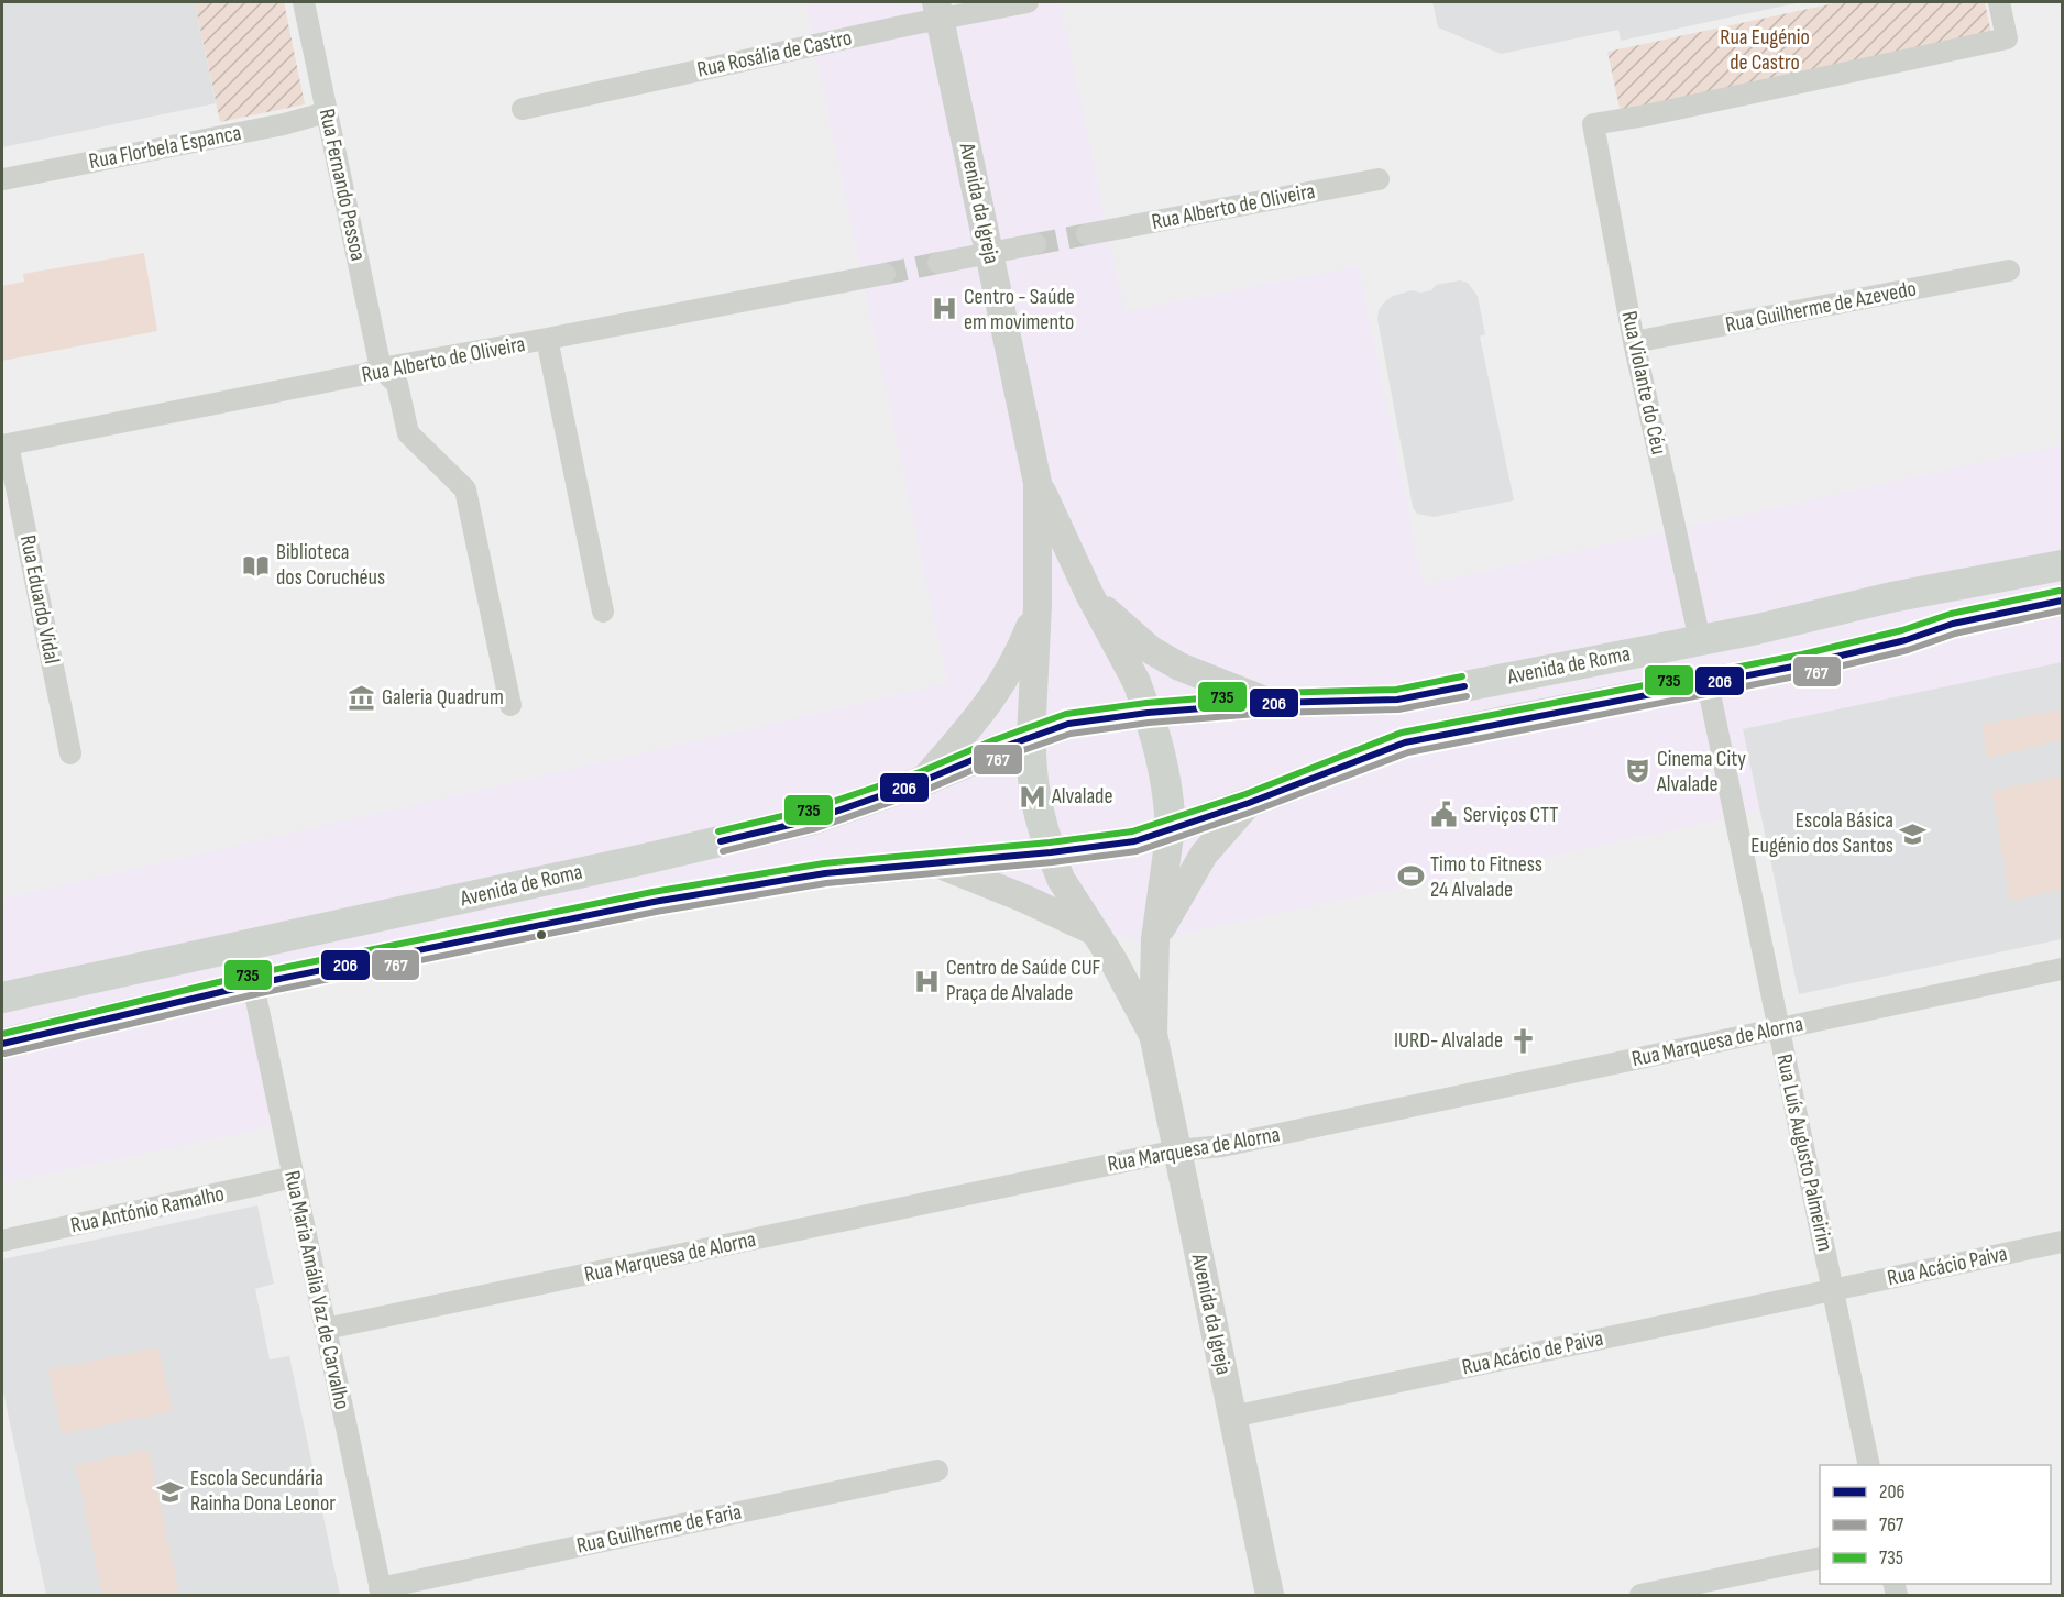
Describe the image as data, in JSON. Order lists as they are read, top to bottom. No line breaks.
{"streets":{"main road":["Avenida de Roma"],"street":["Rua Rosália de Castro","Rua Florbela Espanca","Rua Fernando Pessoa","Avenida da Igreja","Rua Alberto de Oliveira","Rua Guilherme de Azevedo","Rua Violante do Céu","Rua Eduardo Vidal","Rua Marquesa de Alorna","Rua Luís Augusto Palmeirim","Rua António Ramalho","Rua Acácio Paiva","Rua Maria Amália Vaz de Carvalho","Rua Acácio de Paiva","Rua Guilherme de Faria"]},"crossings":[["Rua Rosália de Castro","Avenida da Igreja"],["Rua Florbela Espanca","Rua Fernando Pessoa"],["Rua Fernando Pessoa","Rua Alberto de Oliveira"],["Avenida da Igreja","Avenida de Roma"],["Avenida da Igreja","Rua Marquesa de Alorna"],["Avenida da Igreja","Rua Acácio de Paiva"],["Rua Alberto de Oliveira","Rua Eduardo Vidal"],["Rua Guilherme de Azevedo","Rua Violante do Céu"],["Rua Violante do Céu","Avenida de Roma"],["Avenida de Roma","Rua Luís Augusto Palmeirim"],["Avenida de Roma","Rua Maria Amália Vaz de Carvalho"],["Rua Marquesa de Alorna","Rua Luís Augusto Palmeirim"],["Rua Marquesa de Alorna","Rua Maria Amália Vaz de Carvalho"],["Rua Luís Augusto Palmeirim","Rua Acácio Paiva"],["Rua Luís Augusto Palmeirim","Rua Acácio de Paiva"],["Rua António Ramalho","Rua Maria Amália Vaz de Carvalho"],["Rua Acácio Paiva","Rua Acácio de Paiva"],["Rua Maria Amália Vaz de Carvalho","Rua Guilherme de Faria"]],"parks":["Rua Eugénio de Castro"],"places":{"hospital":["Centro - Saúde em movimento","Centro de Saúde CUF Praça de Alvalade"],"library":["Biblioteca dos Coruchéus"],"museum":["Galeria Quadrum"],"theatre":["Cinema City Alvalade"],"metro station":["Alvalade"],"public building":["Serviços CTT"],"school or university":["Escola Básica Eugénio dos Santos","Escola Secundária Rainha Dona Leonor"],"sports":["Timo to Fitness 24 Alvalade"],"church":["IURD- Alvalade"]},"lines":["transit line 735","transit line 206","transit line 767"],"legend":["206","767","735"]}
